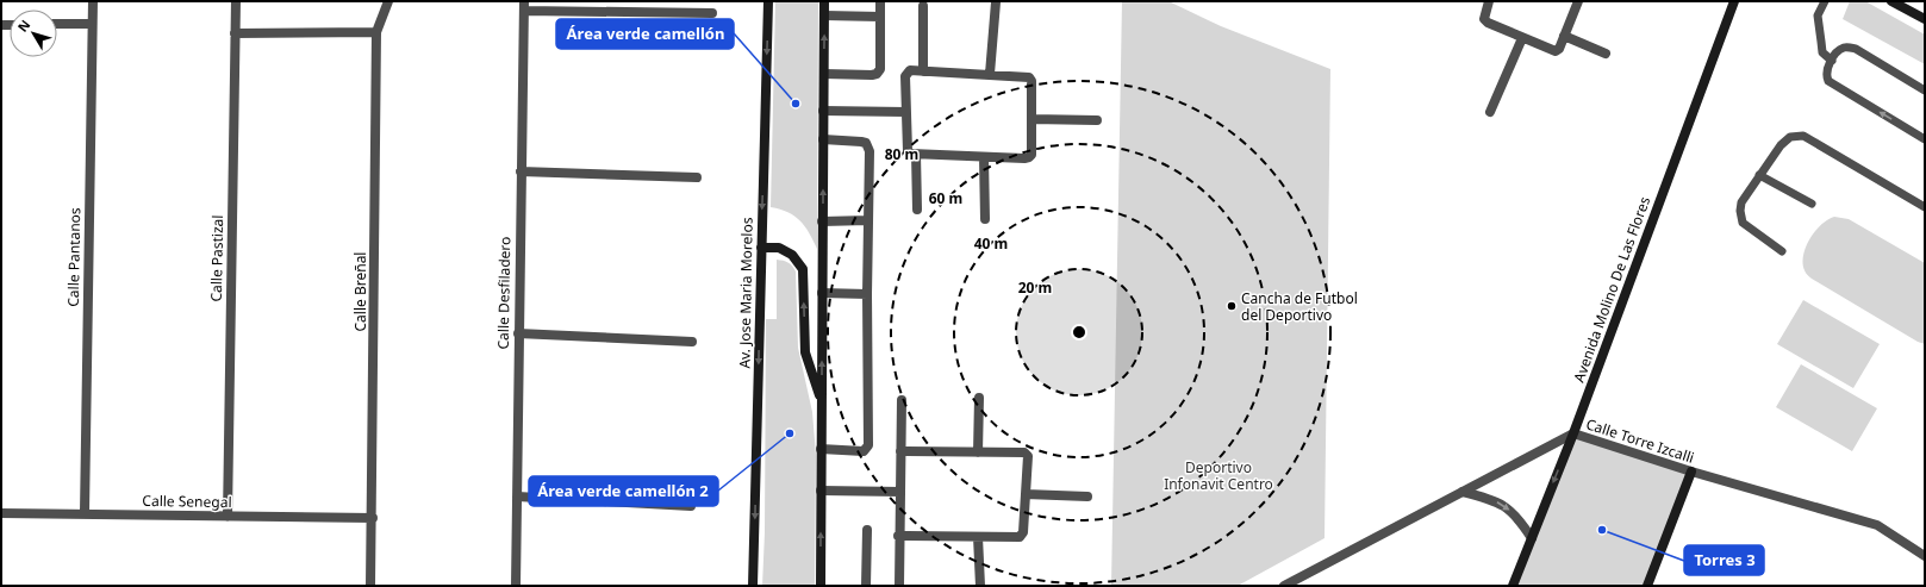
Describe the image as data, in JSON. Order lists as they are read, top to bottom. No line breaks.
{"streets":{"main road":["Avenida Molino De Las Flores","Av. Jose Maria Morelos"],"street":["Calle Pantanos","Calle Pastizal","Calle Breñal","Calle Desfiladero","Calle Torre Izcalli","Calle Senegal"]},"crossings":[["Calle Pantanos","Calle Senegal"],["Calle Pastizal","Calle Senegal"],["Avenida Molino De Las Flores","Calle Torre Izcalli"],["Calle Breñal","Calle Senegal"]],"parks":["Deportivo Infonavit Centro"],"places":["Área verde camellón","Cancha de Futbol del Deportivo","Área verde camellón 2","Torres 3"],"north":"top left","rings":["80 m","60 m","40 m","20 m"]}
